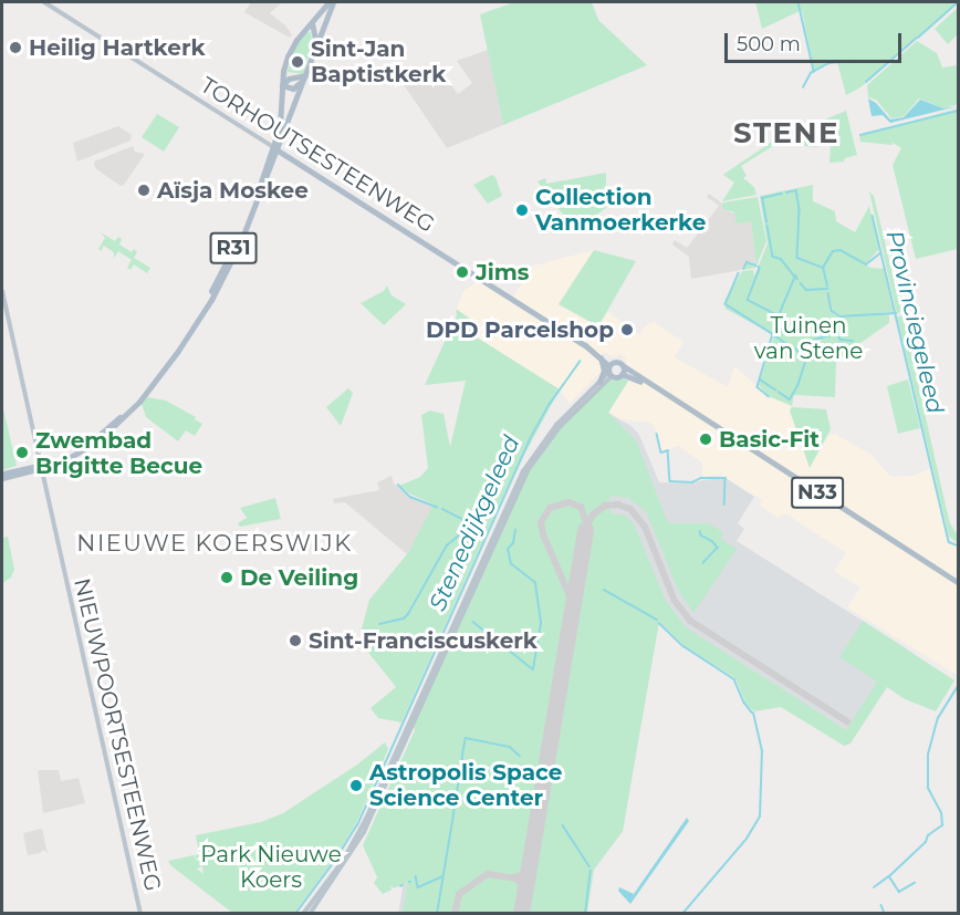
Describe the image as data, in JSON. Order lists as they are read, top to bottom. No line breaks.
{"streets":{"main road":["TORHOUTSESTEENWEG","R31","N33","NIEUWPOORTSESTEENWEG"]},"crossings":[["TORHOUTSESTEENWEG","R31"],["TORHOUTSESTEENWEG","N33"],["R31","NIEUWPOORTSESTEENWEG"]],"districts":["STENE","NIEUWE KOERSWIJK"],"water":["Provinciegeleed","Stenedijkgeleed"],"parks":["Tuinen van Stene","Park Nieuwe Koers"],"places":["Heilig Hartkerk","Sint-Jan Baptistkerk","Aïsja Moskee","Collection Vanmoerkerke","Jims","DPD Parcelshop","Basic-Fit","Zwembad Brigitte Becue","De Veiling","Sint-Franciscuskerk","Astropolis Space Science Center"],"scale_bar":"500 m"}
